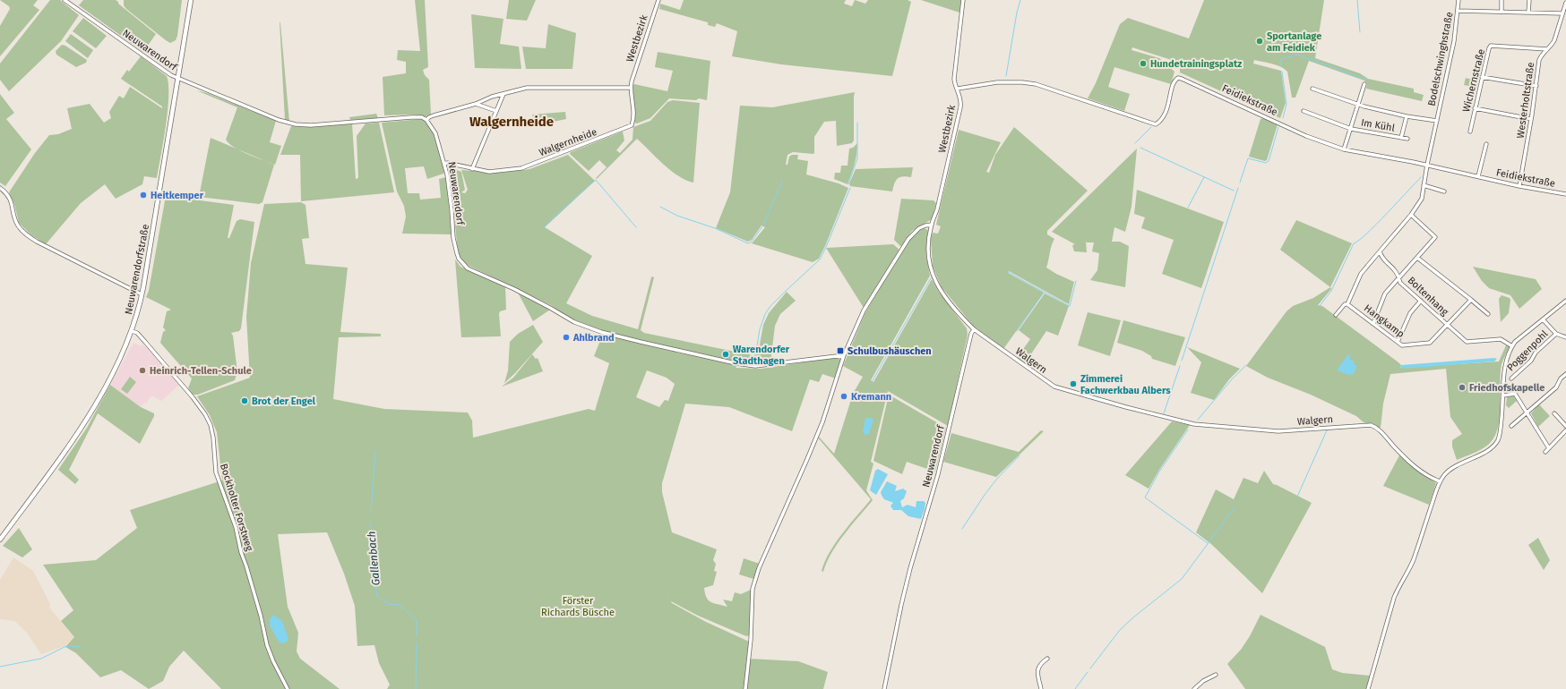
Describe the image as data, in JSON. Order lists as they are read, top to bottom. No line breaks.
{"streets":{"street":["Westbezirk","Neuwarendorf","Bodelschwinghstraße","Wichernstraße","Feidiekstraße","Westerholtstraße","Im Kühl","Walgernheide","Neuwarendorfstraße","Boltenhang","Hangkamp","Poggenpohl","Walgern","Bockholter Forstweg"]},"crossings":[["Westbezirk","Neuwarendorf"],["Westbezirk","Feidiekstraße"],["Westbezirk","Walgernheide"],["Westbezirk","Walgern"],["Neuwarendorf","Walgernheide"],["Neuwarendorf","Neuwarendorfstraße"],["Neuwarendorf","Walgern"],["Bodelschwinghstraße","Feidiekstraße"],["Bodelschwinghstraße","Im Kühl"],["Wichernstraße","Westerholtstraße"],["Feidiekstraße","Westerholtstraße"],["Feidiekstraße","Im Kühl"],["Neuwarendorfstraße","Bockholter Forstweg"],["Boltenhang","Hangkamp"]],"districts":["Walgernheide"],"water":["Gallenbach"],"parks":["Förster Richards Büsche"],"places":{"other":["Sportanlage am Feidiek","Hundetrainingsplatz","Heitkemper","Ahlbrand","Warendorfer Stadthagen","Heinrich-Tellen-Schule","Zimmerei Fachwerkbau Albers","Friedhofskapelle","Kremann","Brot der Engel"],"transit":["Schulbushäuschen"]}}
